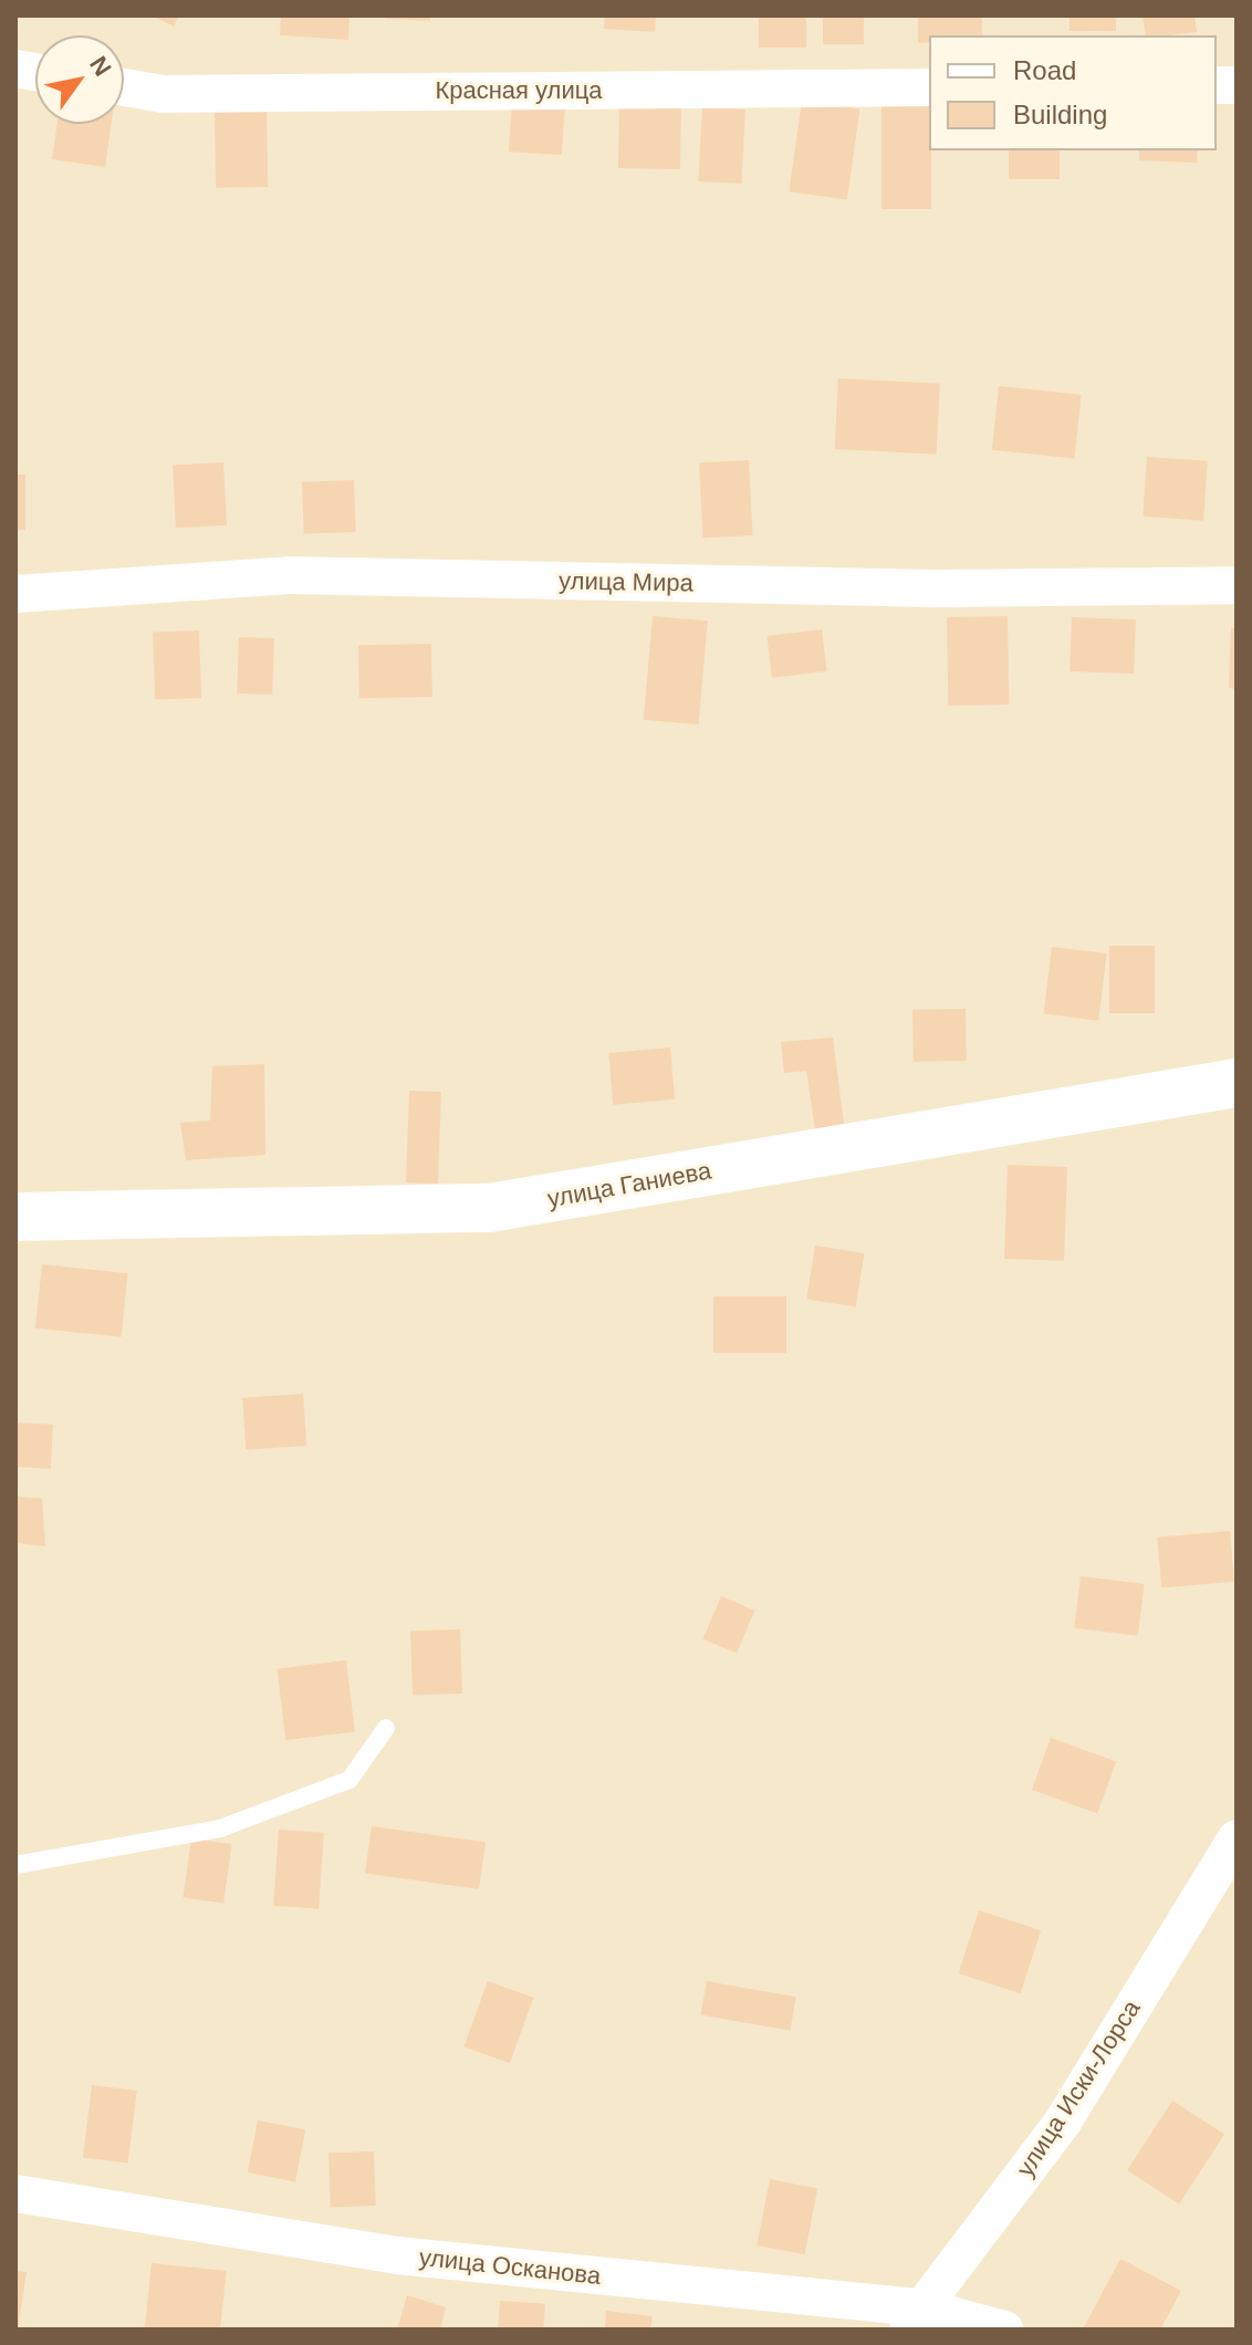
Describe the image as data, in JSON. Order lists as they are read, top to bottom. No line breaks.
{"streets":{"main road":["улица Ганиева"],"street":["Красная улица","улица Мира","улица Иски-Лорса","улица Осканова"]},"crossings":[["улица Иски-Лорса","улица Осканова"]],"legend":["Road","Building"],"north":"top right"}
